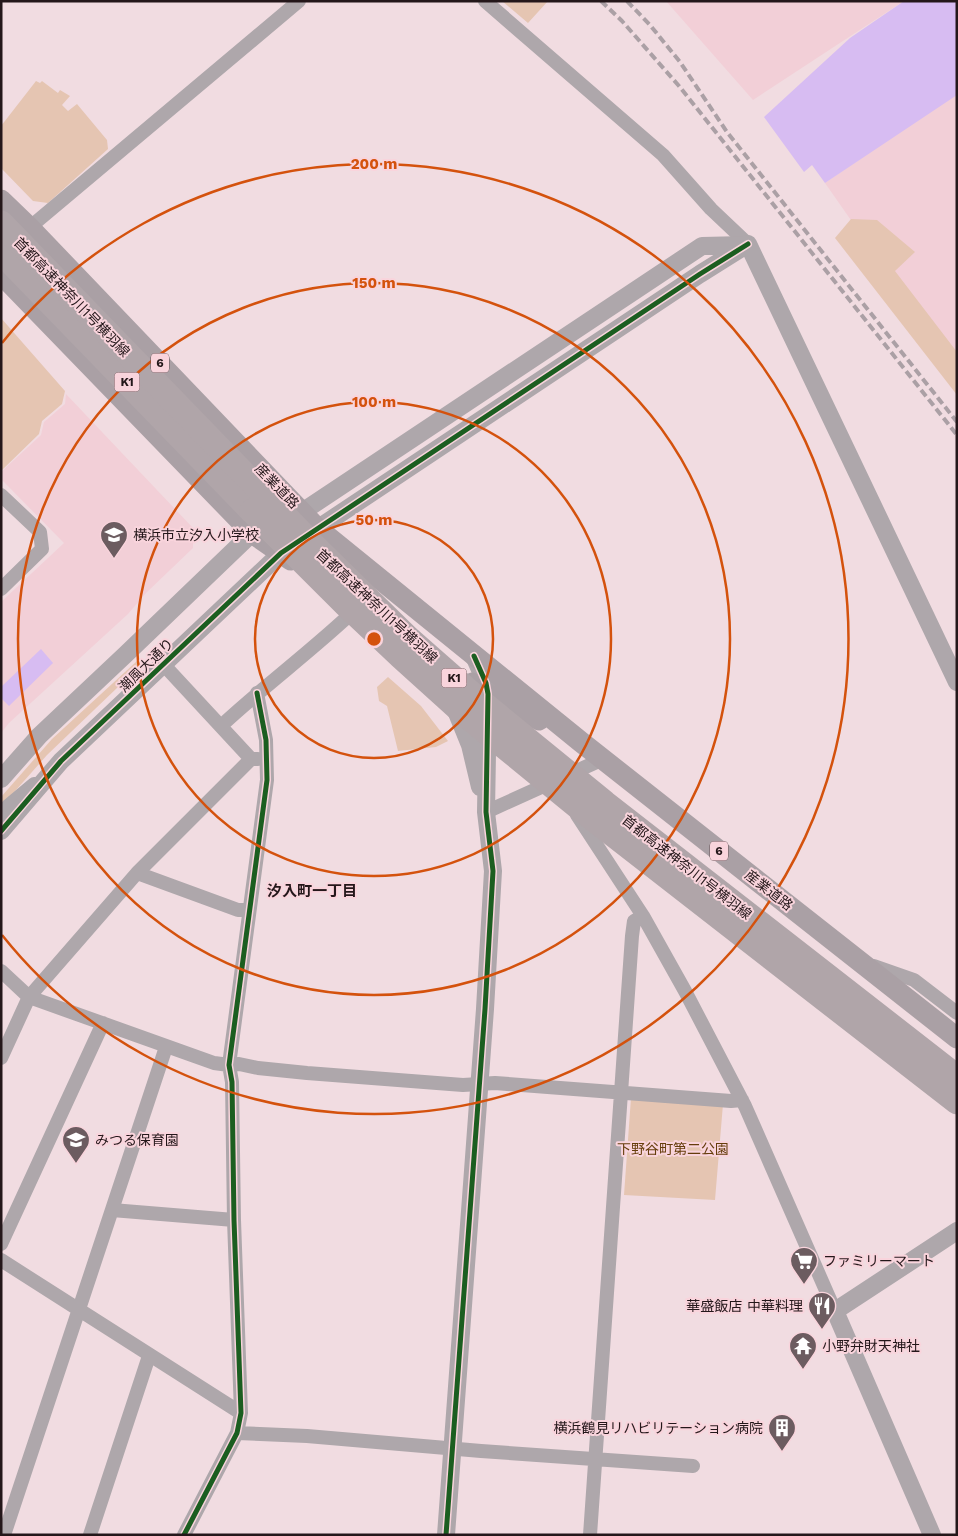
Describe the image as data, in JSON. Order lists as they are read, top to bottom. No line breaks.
{"streets":{"highway":["首都高速神奈川1号横羽線","K1"],"main road":["6","産業道路"],"street":["潮風大通り"]},"crossings":[["産業道路","潮風大通り"]],"districts":["汐入町一丁目"],"parks":["下野谷町第二公園"],"places":{"school or university":["横浜市立汐入小学校","みつる保育園"],"supermarket":["ファミリーマート"],"restaurant":["華盛飯店 中華料理"],"temple":["小野弁財天神社"],"building":["横浜鶴見リハビリテーション病院"]},"rings":["200 m","150 m","100 m","50 m"]}
